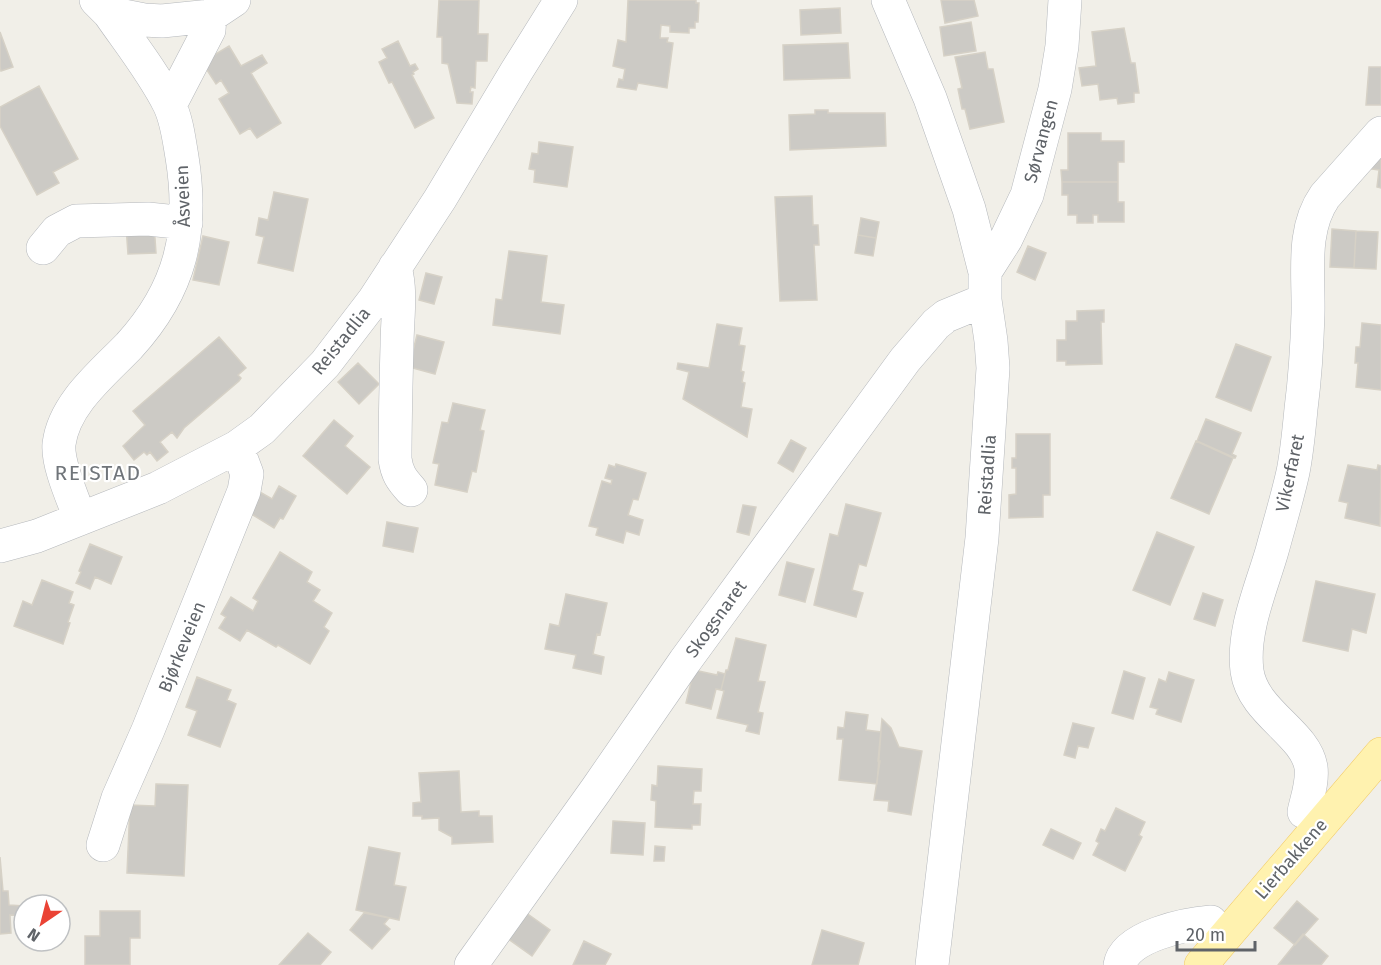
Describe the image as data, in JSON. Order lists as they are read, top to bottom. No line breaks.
{"streets":{"main road":["Lierbakkene"],"street":["Sørvangen","Åsveien","Reistadlia","Vikerfaret","Skogsnaret","Bjørkeveien"]},"crossings":[["Sørvangen","Reistadlia"],["Sørvangen","Skogsnaret"],["Åsveien","Reistadlia"],["Reistadlia","Skogsnaret"],["Reistadlia","Bjørkeveien"]],"districts":["REISTAD"],"scale_bar":"20 m","north":"bottom left"}
